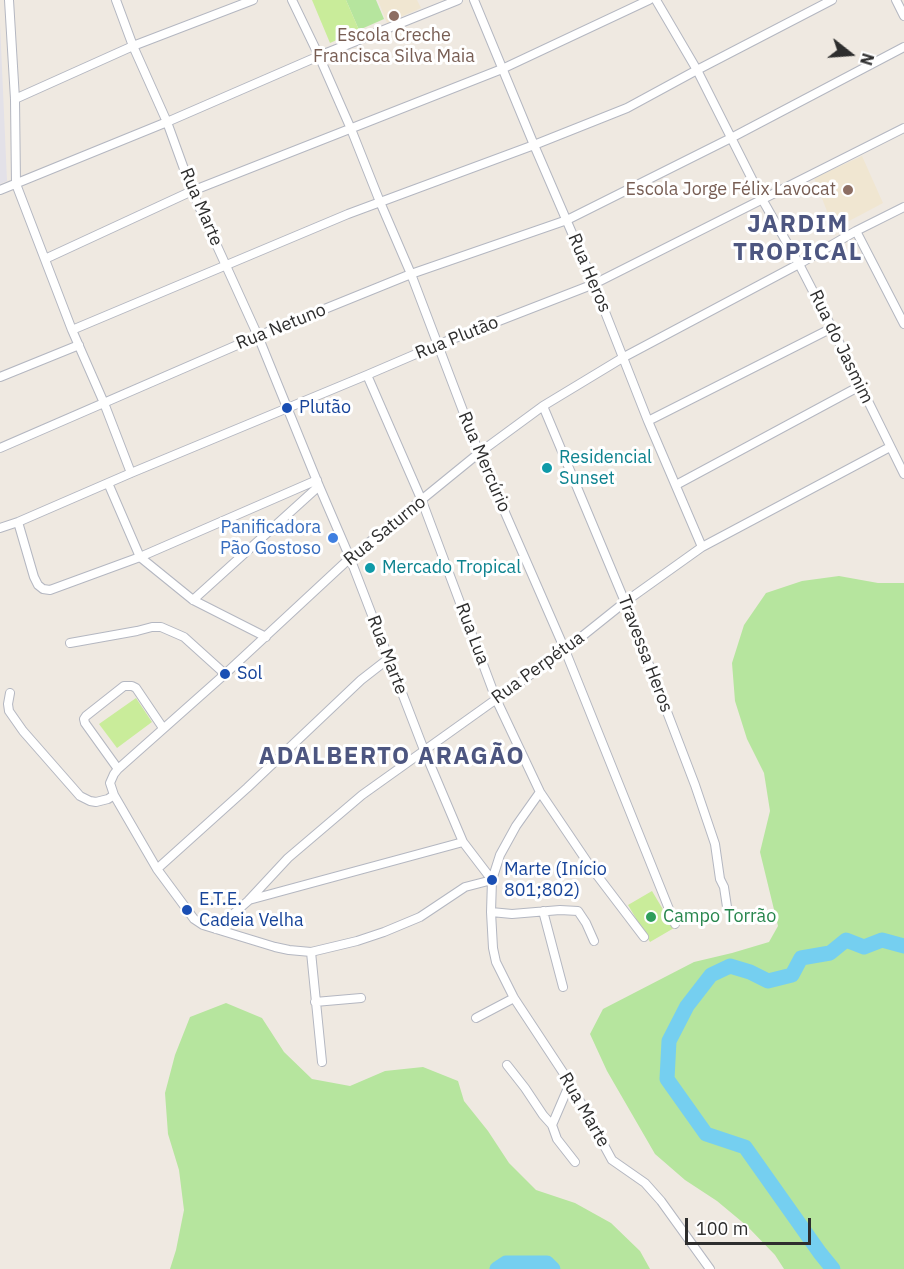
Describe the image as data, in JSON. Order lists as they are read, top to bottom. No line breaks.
{"streets":{"street":["Rua Marte","Rua Heros","Rua Netuno","Rua Plutão","Rua do Jasmim","Rua Mercúrio","Rua Saturno","Rua Lua","Travessa Heros","Rua Perpétua"]},"crossings":[["Rua Marte","Rua Netuno"],["Rua Marte","Rua Plutão"],["Rua Marte","Rua Saturno"],["Rua Marte","Rua Perpétua"],["Rua Heros","Rua Netuno"],["Rua Heros","Rua Plutão"],["Rua Heros","Rua Saturno"],["Rua Heros","Rua Perpétua"],["Rua Netuno","Rua do Jasmim"],["Rua Netuno","Rua Mercúrio"],["Rua Plutão","Rua do Jasmim"],["Rua Plutão","Rua Mercúrio"],["Rua Plutão","Rua Lua"],["Rua do Jasmim","Rua Saturno"],["Rua do Jasmim","Rua Perpétua"],["Rua Mercúrio","Rua Saturno"],["Rua Mercúrio","Rua Perpétua"],["Rua Saturno","Rua Lua"],["Rua Saturno","Travessa Heros"],["Rua Lua","Rua Perpétua"],["Travessa Heros","Rua Perpétua"]],"districts":["JARDIM TROPICAL","ADALBERTO ARAGÃO"],"places":["Escola Creche Francisca Silva Maia","Escola Jorge Félix Lavocat","Plutão","Residencial Sunset","Panificadora Pão Gostoso","Mercado Tropical","Sol","Marte (Início 801;802)","E.T.E. Cadeia Velha","Campo Torrão"],"scale_bar":"100 m","north":"right"}
